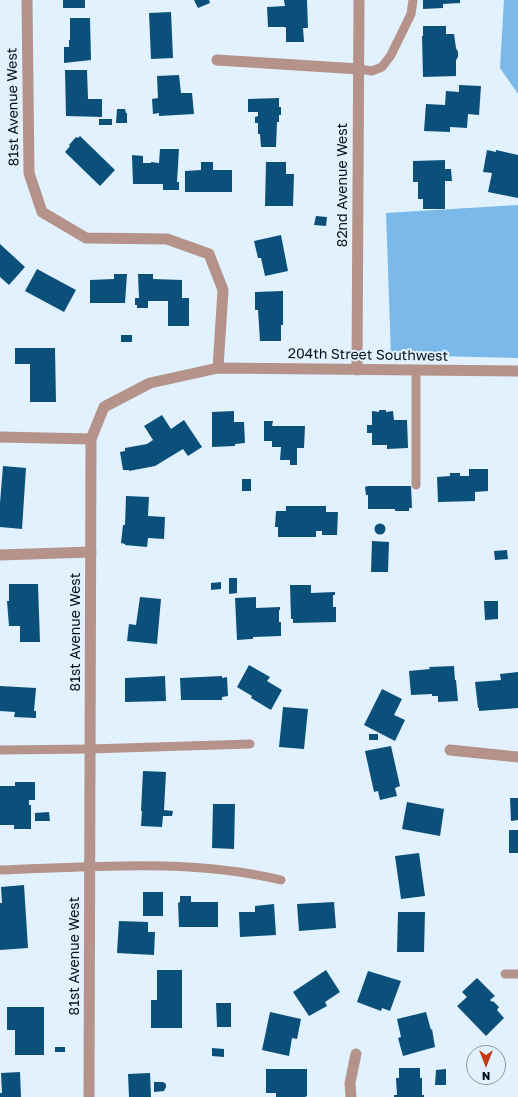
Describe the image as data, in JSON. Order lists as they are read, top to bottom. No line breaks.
{"streets":{"street":["81st Avenue West","82nd Avenue West","204th Street Southwest"]},"crossings":[["81st Avenue West","204th Street Southwest"],["82nd Avenue West","204th Street Southwest"]],"north":"bottom"}
